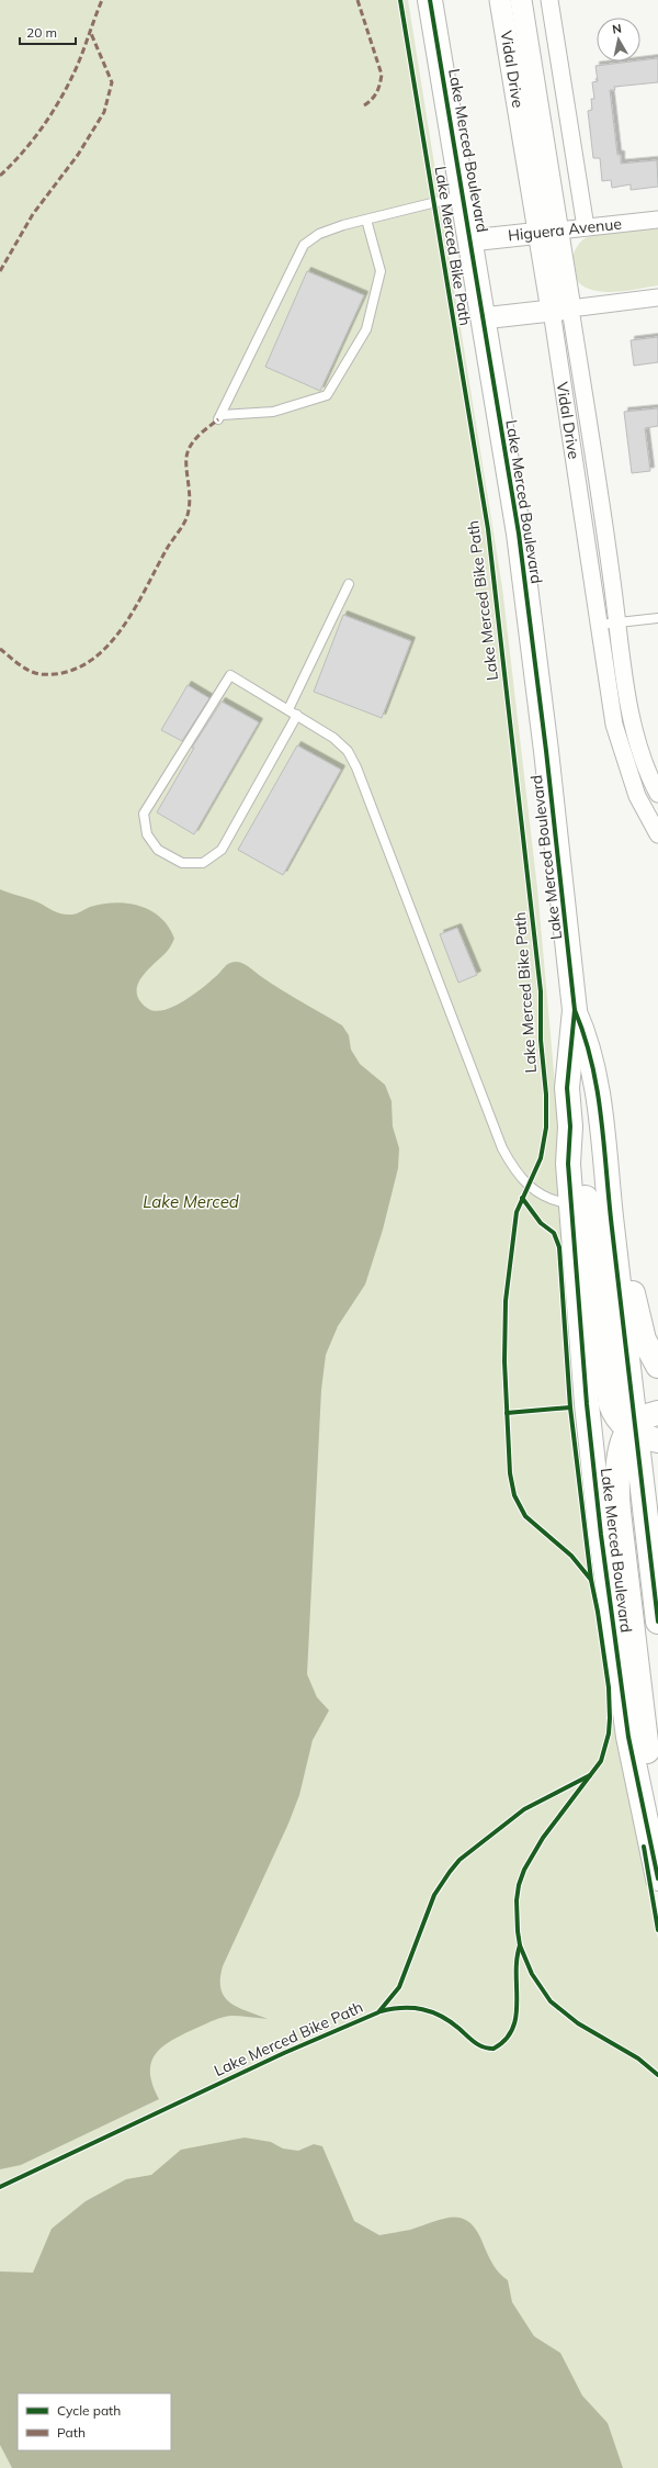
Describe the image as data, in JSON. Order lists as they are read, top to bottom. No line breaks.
{"streets":{"main road":["Lake Merced Boulevard"],"street":["Vidal Drive","Higuera Avenue"],"cycle path":["Lake Merced Bike Path"]},"crossings":[["Vidal Drive","Higuera Avenue"],["Lake Merced Boulevard","Higuera Avenue"]],"water":["Lake Merced"],"legend":["Cycle path","Path"],"scale_bar":"20 m","north":"top"}
